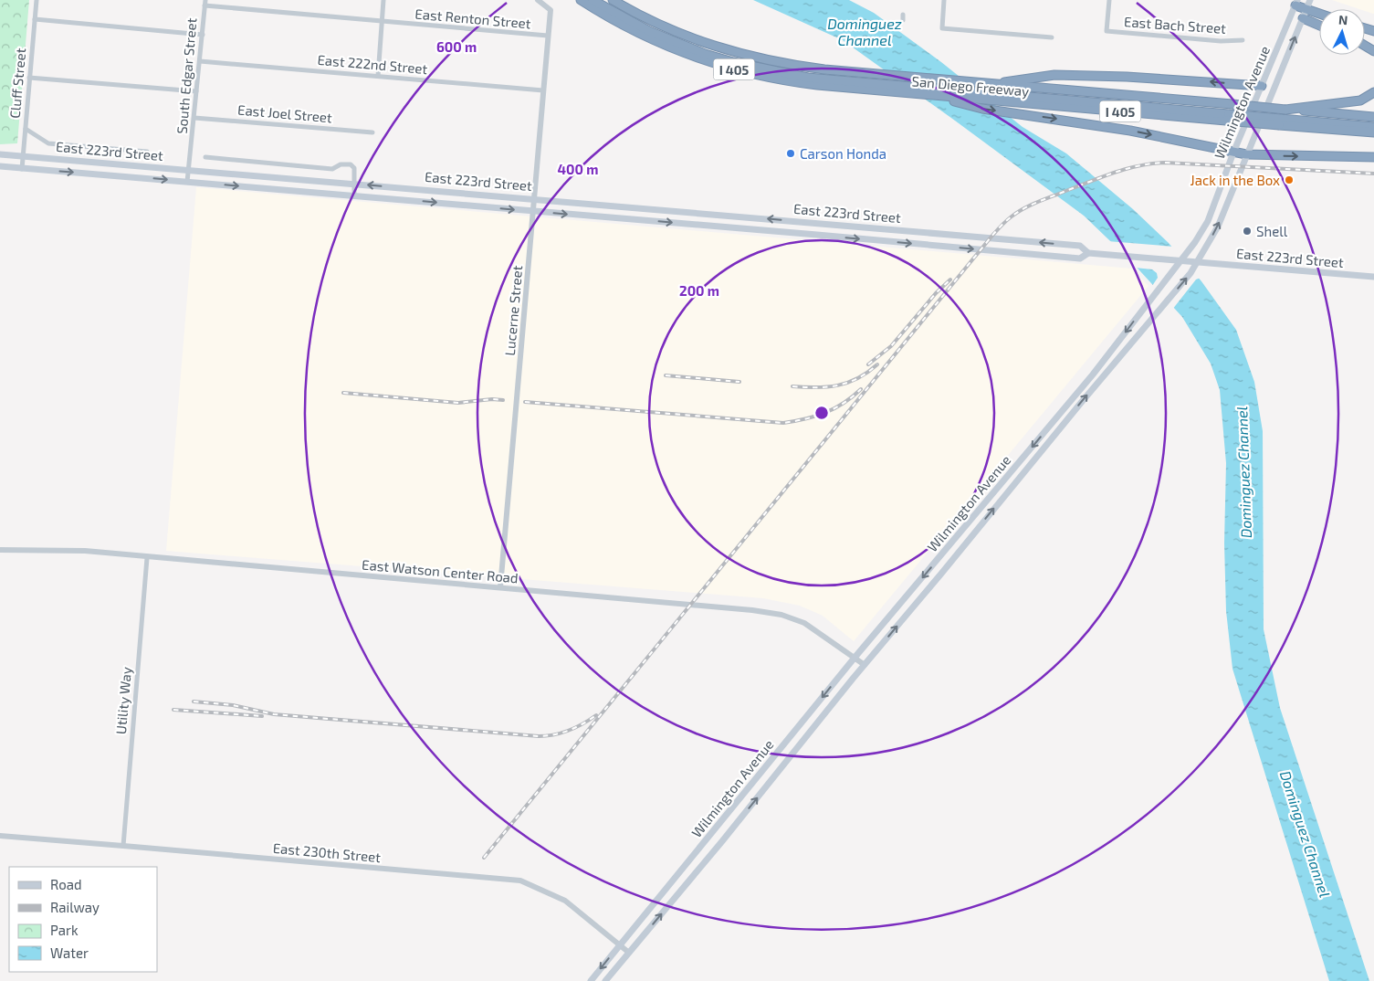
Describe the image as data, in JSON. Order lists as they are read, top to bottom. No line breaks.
{"streets":{"highway":["I 405","San Diego Freeway"],"main road":["Wilmington Avenue","East 223rd Street"],"street":["East Renton Street","East Bach Street","East 222nd Street","South Edgar Street","Cluff Street","East Joel Street","Lucerne Street","East Watson Center Road","Utility Way","East 230th Street"]},"crossings":[["East Renton Street","South Edgar Street"],["East Renton Street","Lucerne Street"],["East 222nd Street","South Edgar Street"],["East 222nd Street","Lucerne Street"],["South Edgar Street","East Joel Street"],["South Edgar Street","East 223rd Street"],["Cluff Street","East 223rd Street"],["Wilmington Avenue","East 223rd Street"],["Wilmington Avenue","East Watson Center Road"],["Wilmington Avenue","East 230th Street"],["East 223rd Street","Lucerne Street"],["Lucerne Street","East Watson Center Road"],["East Watson Center Road","Utility Way"],["Utility Way","East 230th Street"]],"water":["Dominguez Channel"],"places":["Carson Honda","Jack in the Box","Shell"],"legend":["Road","Railway","Park","Water"],"north":"top","rings":["600 m","400 m","200 m"]}
